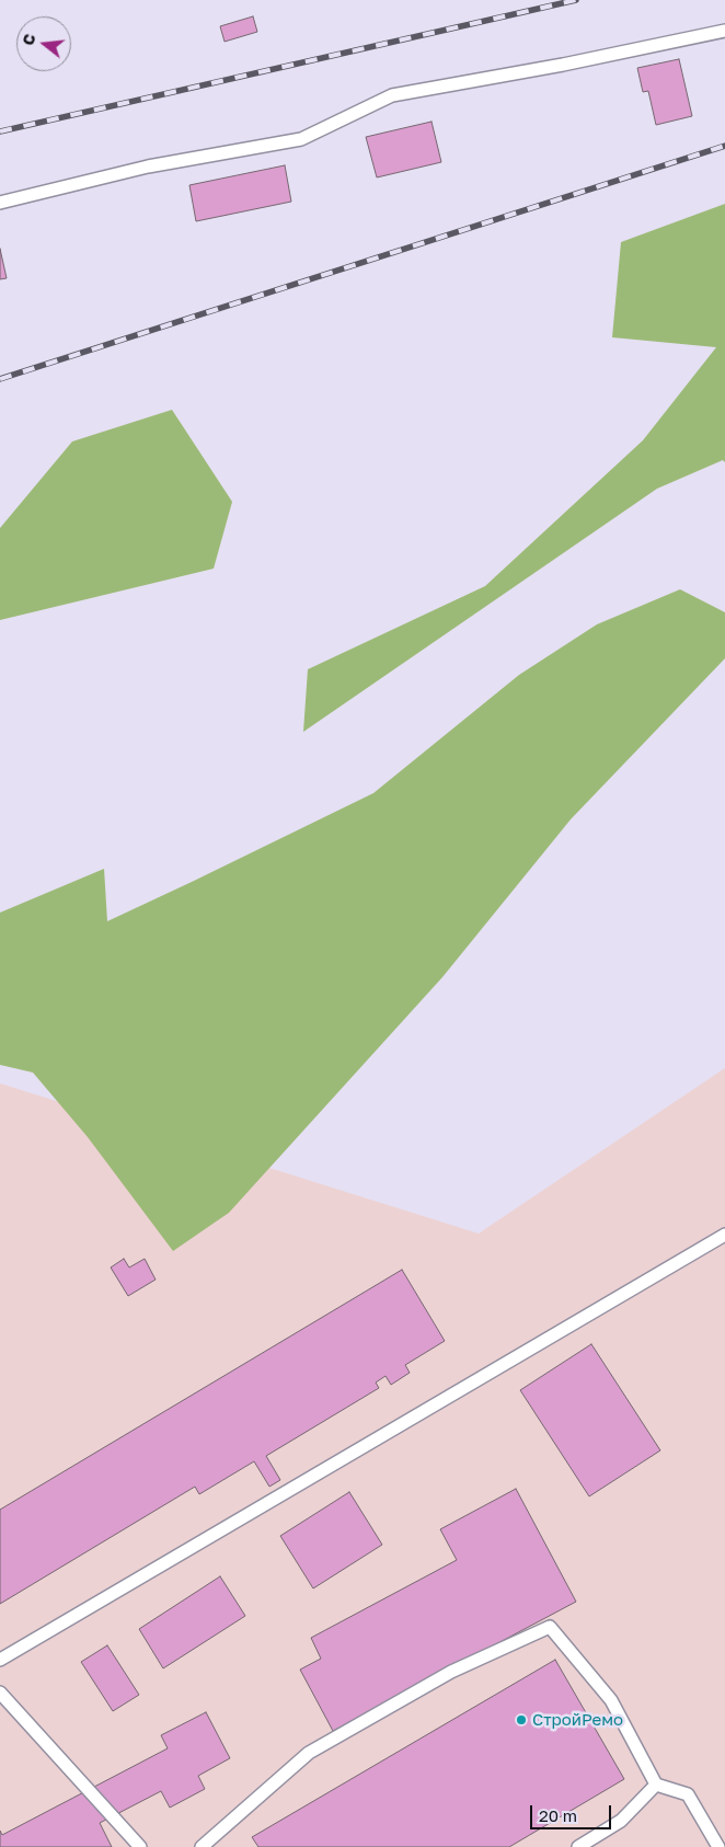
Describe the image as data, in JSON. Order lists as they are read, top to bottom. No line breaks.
{"places":["СтройРемо"],"scale_bar":"20 m","north":"left"}
